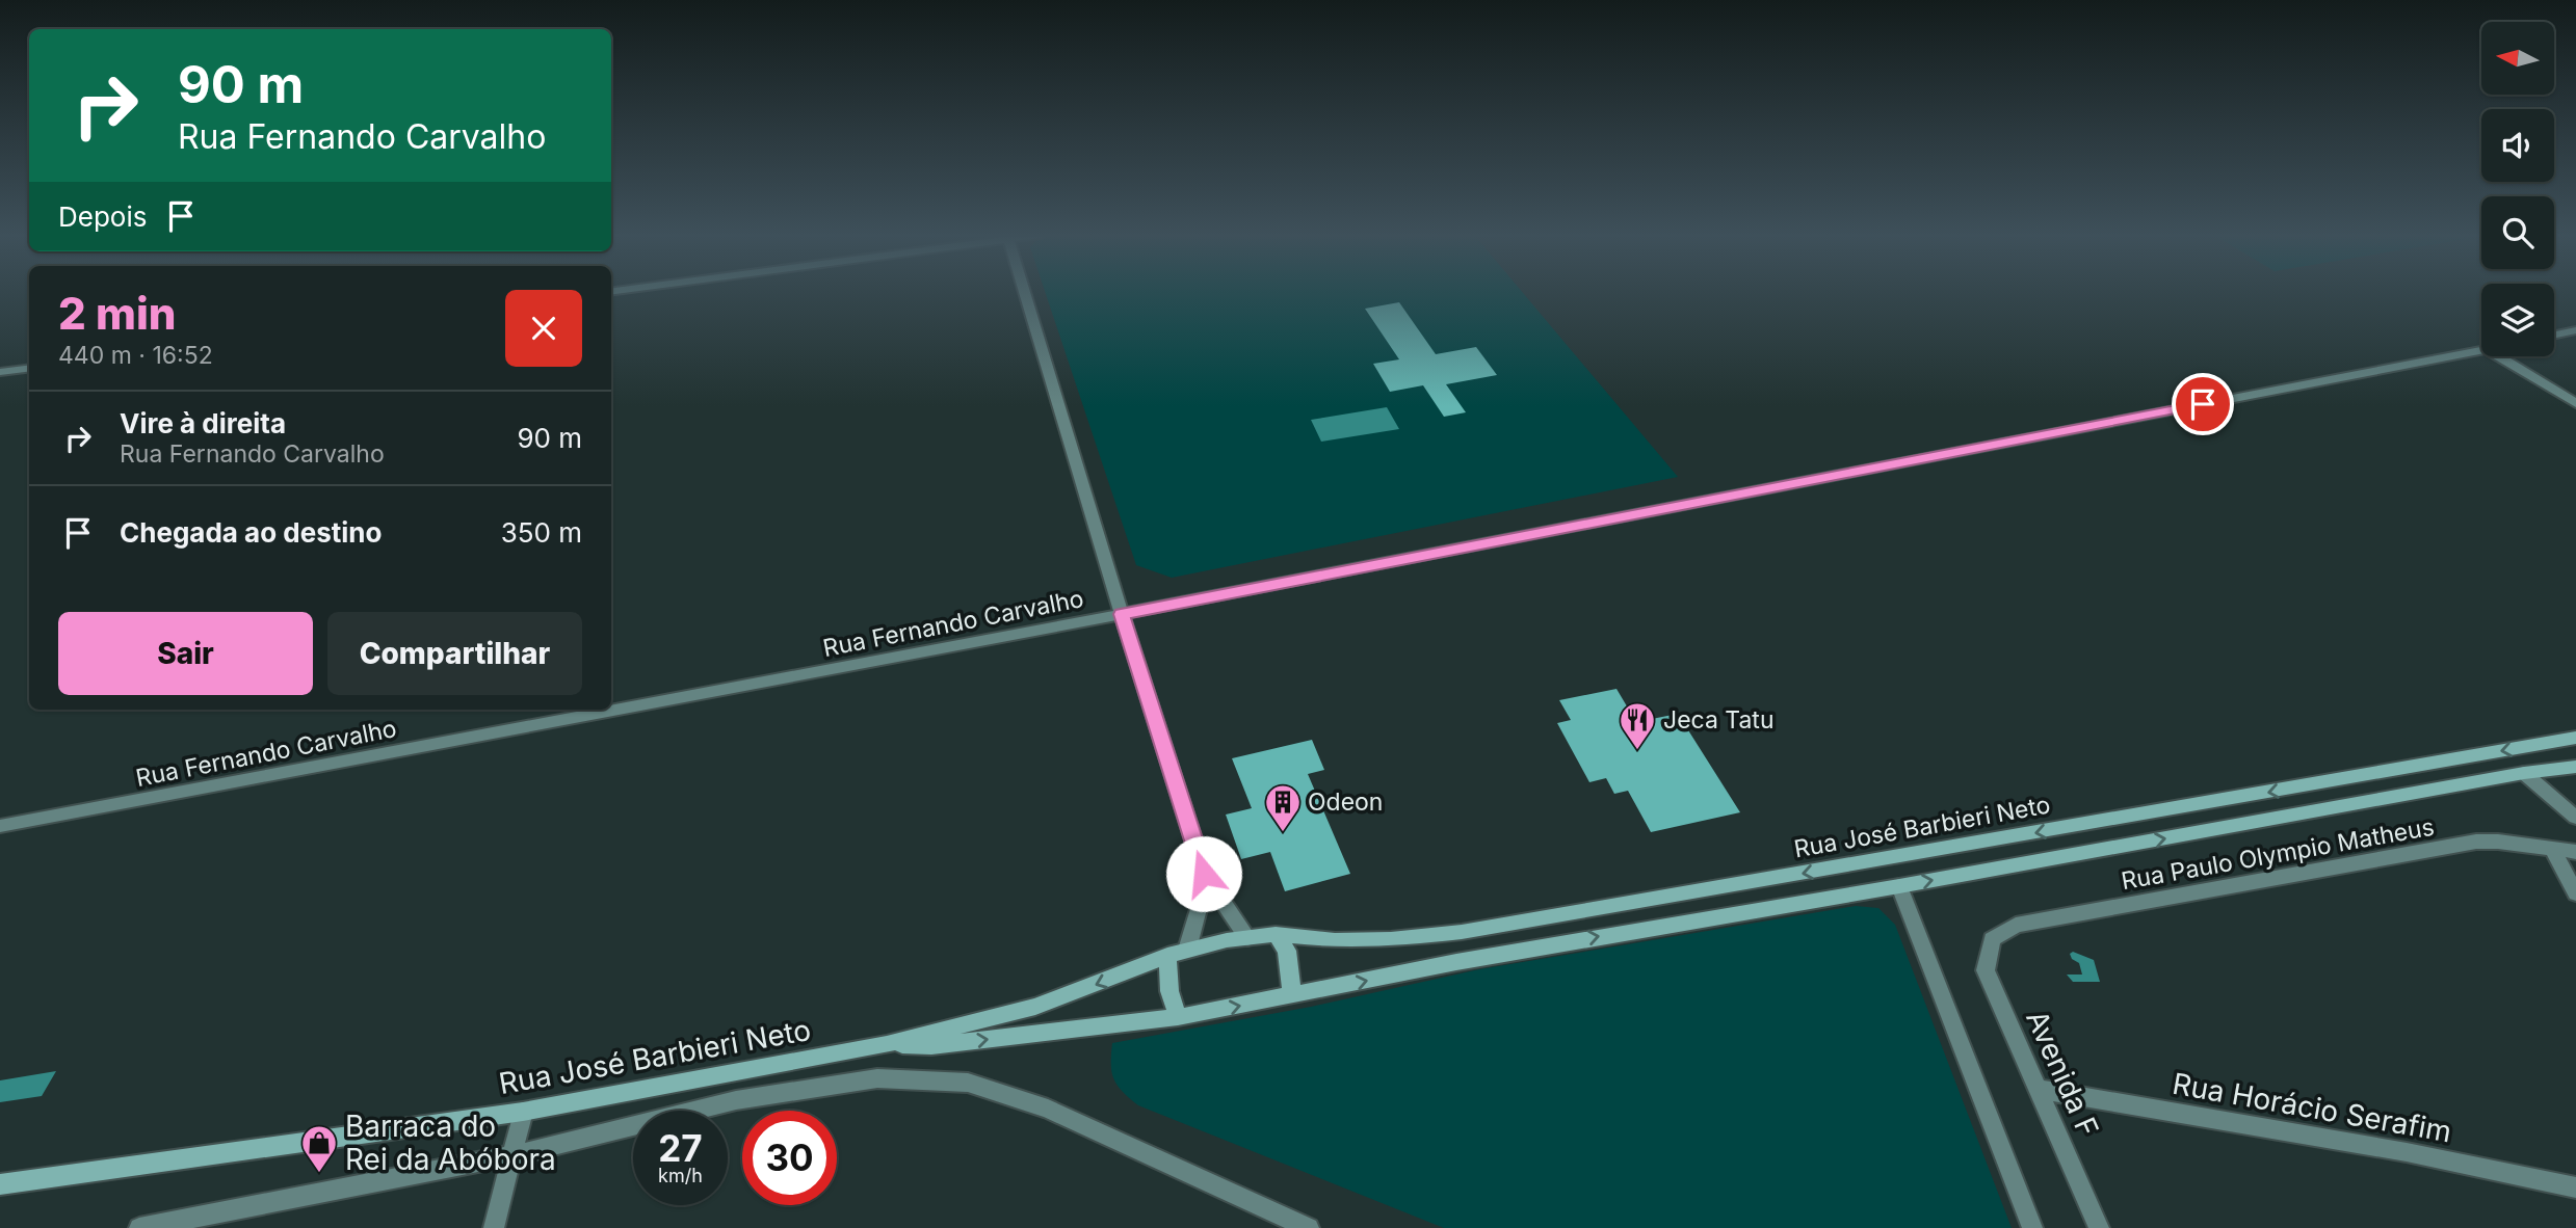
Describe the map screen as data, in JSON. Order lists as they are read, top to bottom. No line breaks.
{"streets":{"main road":["Rua José Barbieri Neto"],"street":["Rua Fernando Carvalho","Rua Paulo Olympio Matheus","Avenida F","Rua Horácio Serafim"]},"crossings":[["Rua Paulo Olympio Matheus","Avenida F"],["Avenida F","Rua Horácio Serafim"]],"places":{"restaurant":["Jeca Tatu"],"building":["Odeon"],"shop":["Barraca do Rei da Abóbora"]},"north":"left","page":{"turn":["90 m","Rua Fernando Carvalho"],"then":"Depois","heading":["2 min","440 m · 16:52"],"list":[{"name":"Vire à direita","note":"Rua Fernando Carvalho","value":"90 m"},{"name":"Chegada ao destino","value":"350 m"}],"buttons":["Sair","Compartilhar"],"speed":"27 km/h","limit":"30"}}
